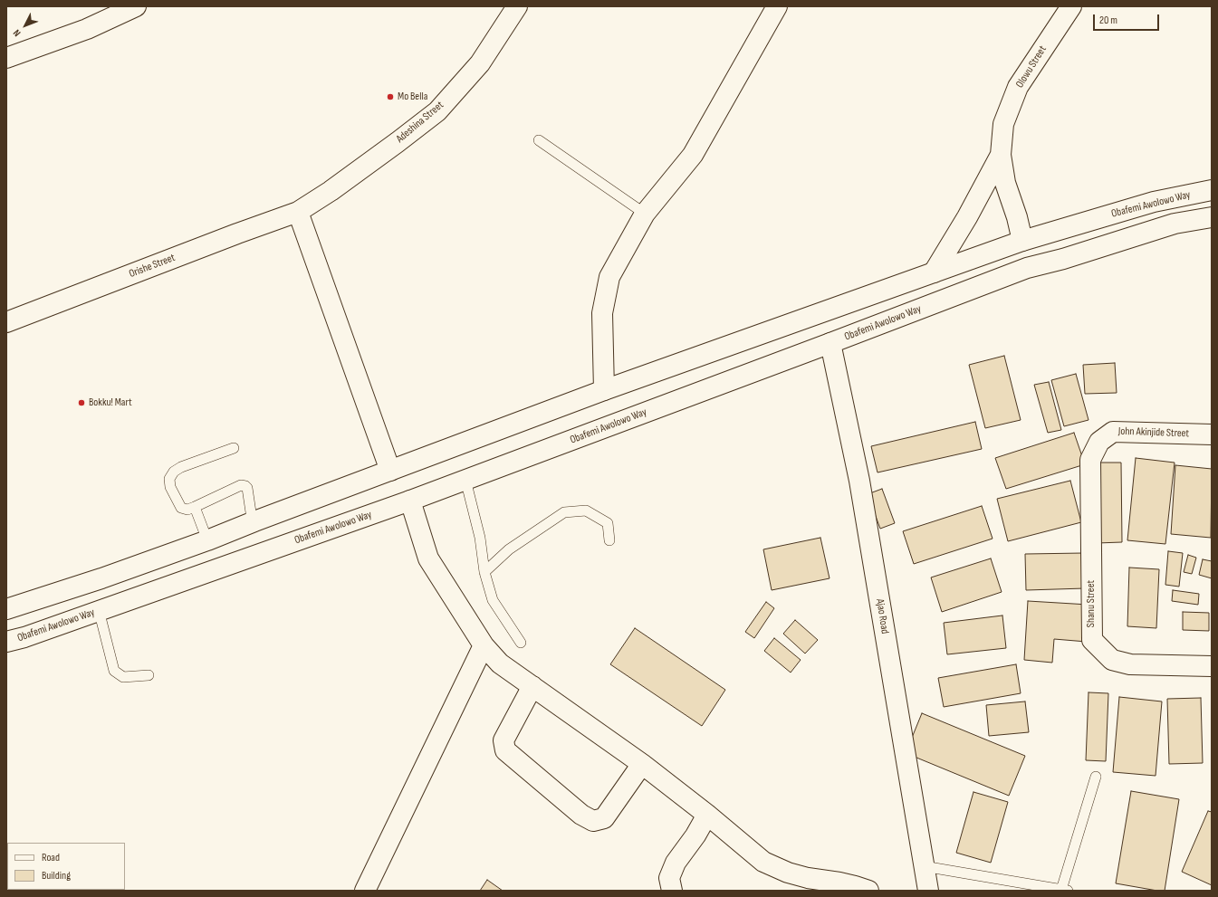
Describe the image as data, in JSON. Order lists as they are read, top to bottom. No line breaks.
{"streets":{"street":["Olowu Street","Adeshina Street","Obafemi Awolowo Way","Orishe Street","John Akinjide Street","Shanu Street","Ajao Road"]},"crossings":[["Olowu Street","Obafemi Awolowo Way"],["Adeshina Street","Orishe Street"],["Obafemi Awolowo Way","Ajao Road"],["John Akinjide Street","Shanu Street"]],"places":["Mo Bella","Bokku! Mart"],"legend":["Road","Building"],"scale_bar":"20 m","north":"bottom left"}
